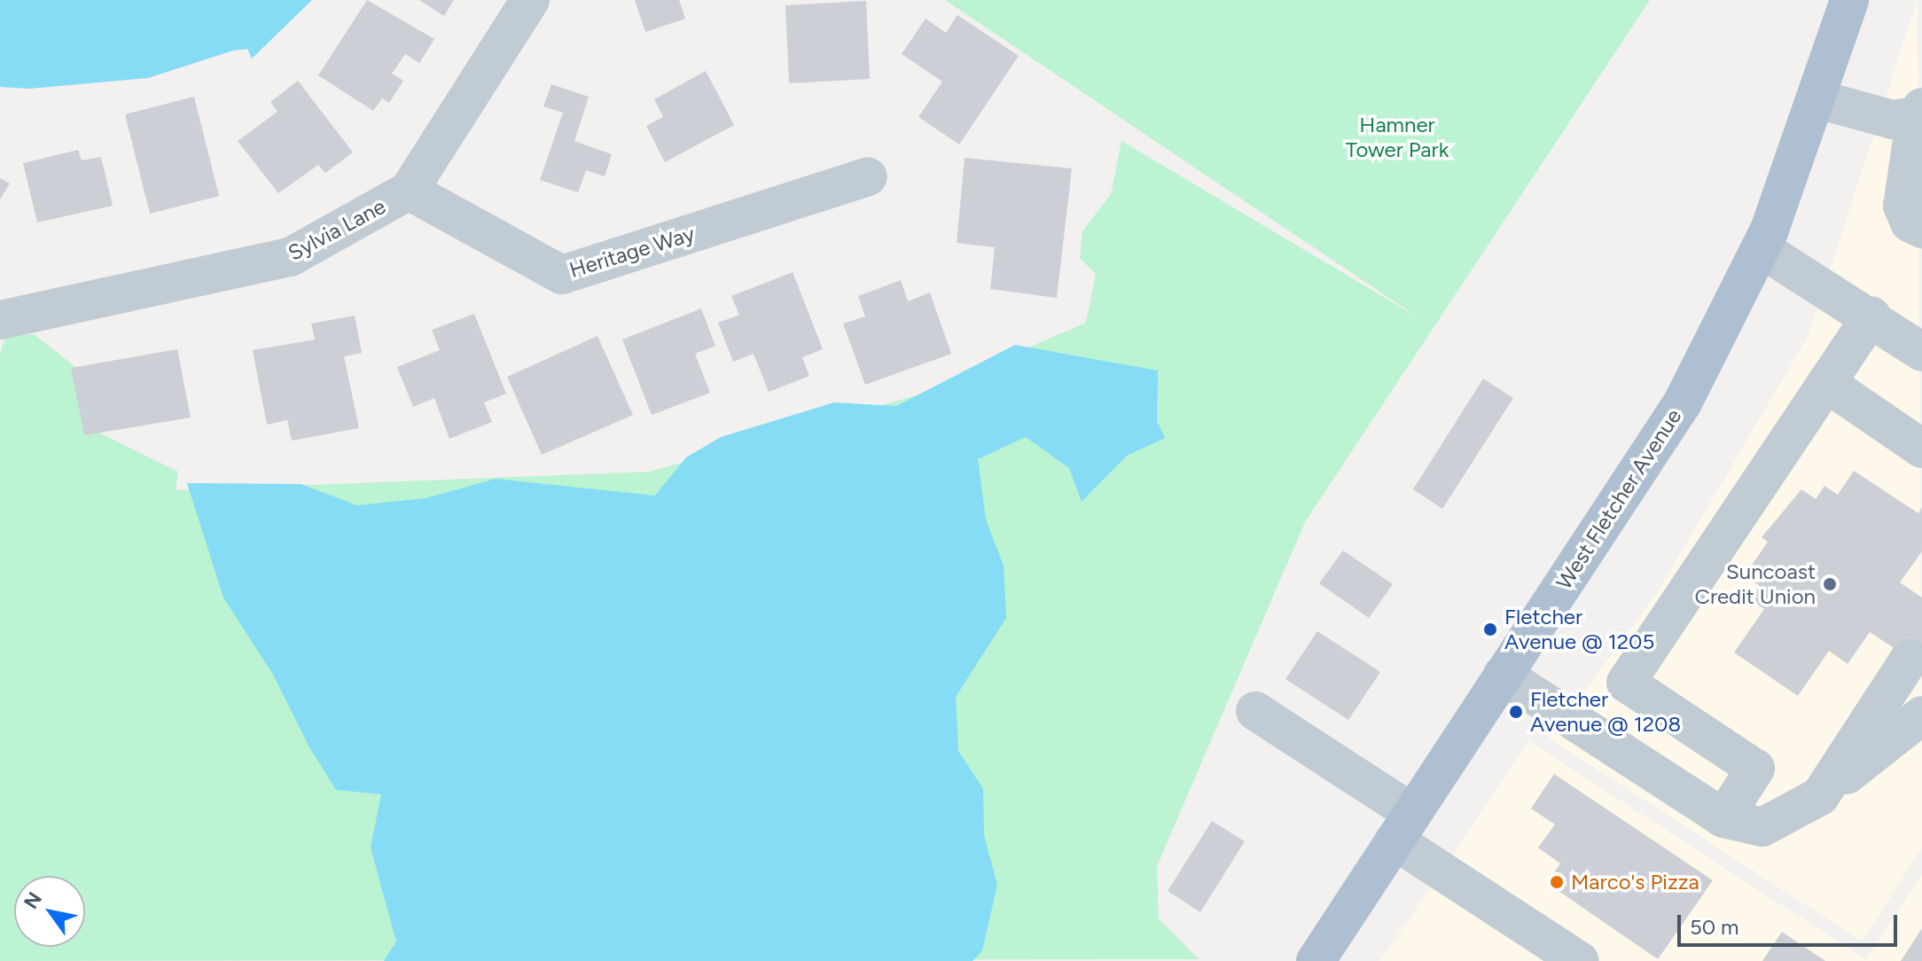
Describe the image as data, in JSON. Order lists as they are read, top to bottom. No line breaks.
{"streets":{"main road":["West Fletcher Avenue"],"street":["Sylvia Lane","Heritage Way"]},"crossings":[["Sylvia Lane","Heritage Way"]],"parks":["Hamner Tower Park"],"places":["Suncoast Credit Union","Fletcher Avenue @ 1205","Fletcher Avenue @ 1208","Marco's Pizza"],"scale_bar":"50 m","north":"top left"}
